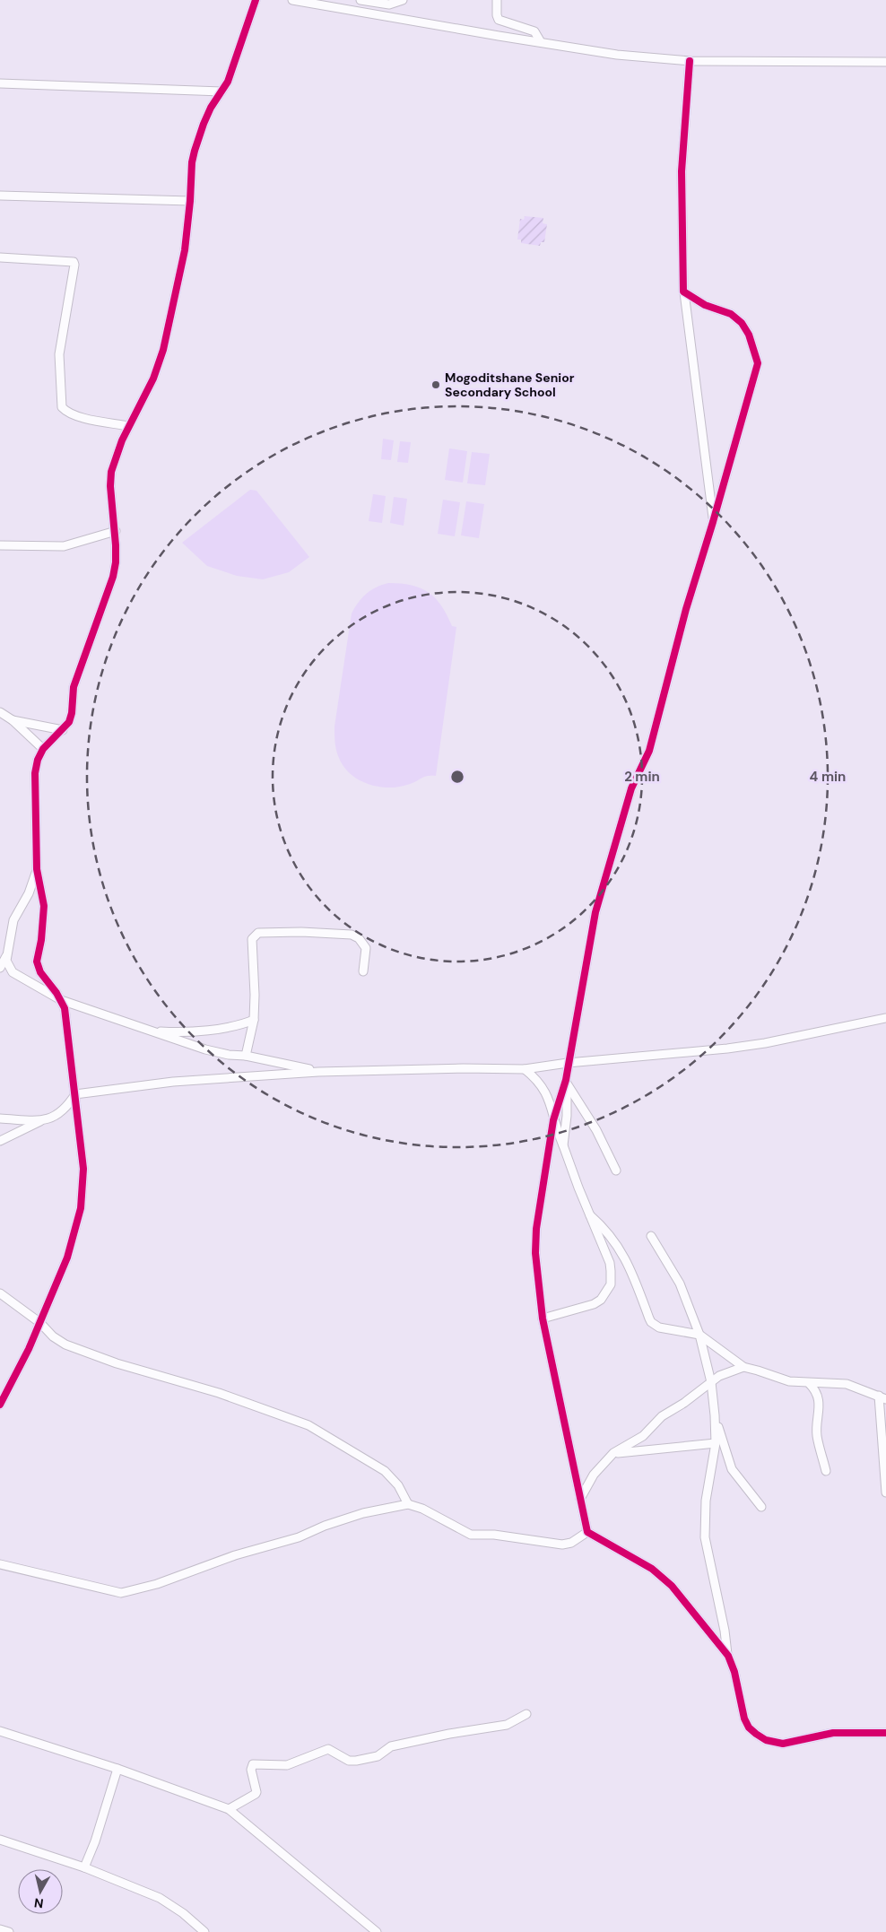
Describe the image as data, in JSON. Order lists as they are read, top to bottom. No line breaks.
{"places":["Mogoditshane Senior Secondary School"],"north":"bottom","rings":["2 min","4 min"]}
